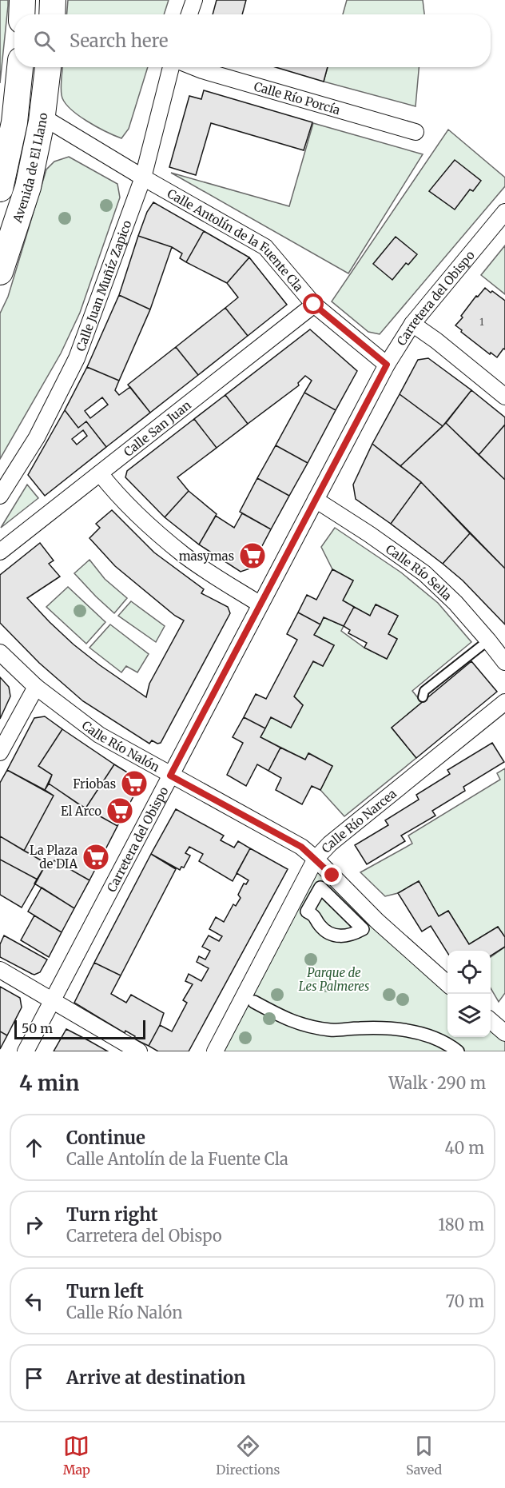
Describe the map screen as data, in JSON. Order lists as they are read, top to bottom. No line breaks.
{"streets":{"main road":["Avenida de El Llano"],"street":["Calle Río Porcía","Calle Antolín de la Fuente Cla","Calle Juan Muñíz Zapico","Carretera del Obispo","Calle San Juan","Calle Río Sella","Calle Río Nalón","Calle Río Narcea"]},"crossings":[["Avenida de El Llano","Calle Antolín de la Fuente Cla"],["Calle Antolín de la Fuente Cla","Calle Juan Muñíz Zapico"],["Calle Antolín de la Fuente Cla","Carretera del Obispo"],["Calle Antolín de la Fuente Cla","Calle San Juan"],["Carretera del Obispo","Calle Río Sella"],["Carretera del Obispo","Calle Río Nalón"],["Calle Río Nalón","Calle Río Narcea"]],"parks":["Parque de Les Palmeres"],"places":{"supermarket":["masymas","Friobas","El Arco","La Plaza de DIA"]},"house_numbers":["1"],"scale_bar":"50 m","page":{"search":"Search here","scale":"50 m","heading":["4 min","Walk · 290 m"],"list":[["Continue","Calle Antolín de la Fuente Cla","40 m"],["Turn right","Carretera del Obispo","180 m"],["Turn left","Calle Río Nalón","70 m"],"Arrive at destination"],"nav":["Map","Directions","Saved"]}}
